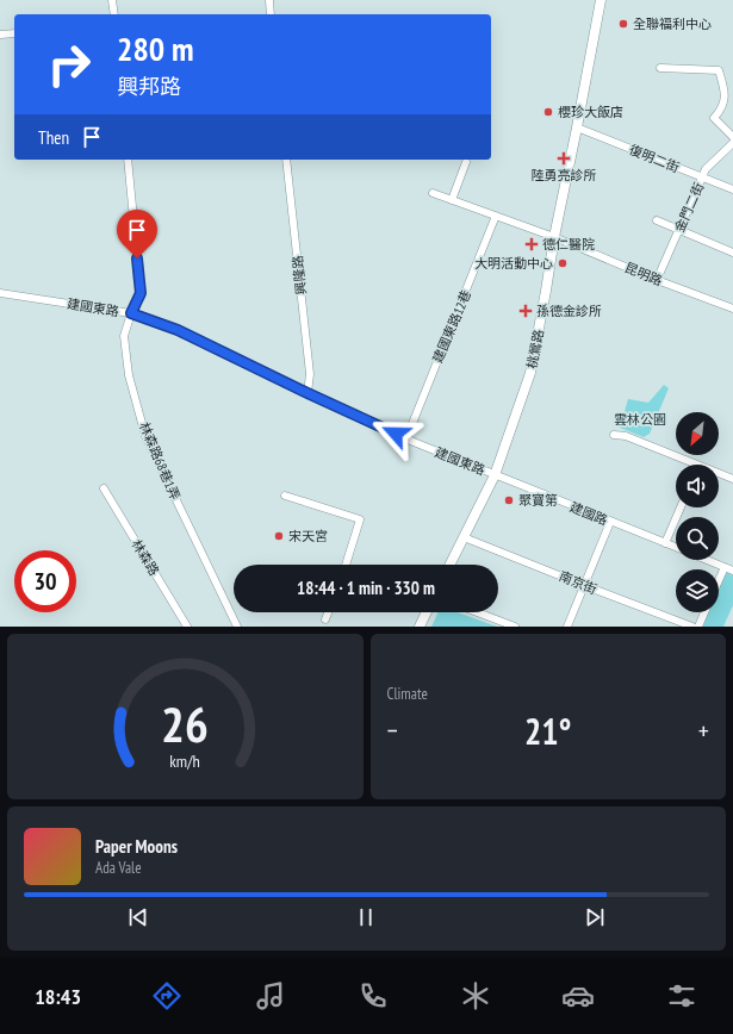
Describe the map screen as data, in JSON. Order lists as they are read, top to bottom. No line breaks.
{"streets":{"main road":["桃鶯路"],"street":["復明二街","金門二街","昆明路","興隆路","建國東路","建國東路12巷","林森路68巷1弄","建國路","林森路","南京街"]},"crossings":[["復明二街","金門二街"],["復明二街","桃鶯路"],["金門二街","昆明路"],["昆明路","建國東路12巷"],["昆明路","桃鶯路"],["興隆路","建國東路"],["建國東路","建國東路12巷"],["建國東路","桃鶯路"],["建國東路","林森路68巷1弄"],["建國東路","建國路"],["桃鶯路","建國路"],["桃鶯路","南京街"]],"parks":["雲林公園"],"places":{"other":["全聯福利中心","櫻珍大飯店","大明活動中心","聚寶第","宋天宮"],"health":["陸勇亮診所","德仁醫院","孫德金診所"]},"north":"bottom left","page":{"turn":["280 m","興邦路"],"then":"Then","limit":"30","trip":"18:44 · 1 min · 330 m","tile":"Climate","heat":["−","21°","+"],"song":["Paper Moons","Ada Vale"],"tabs":"18:43","gauge":["26","km/h"]}}
